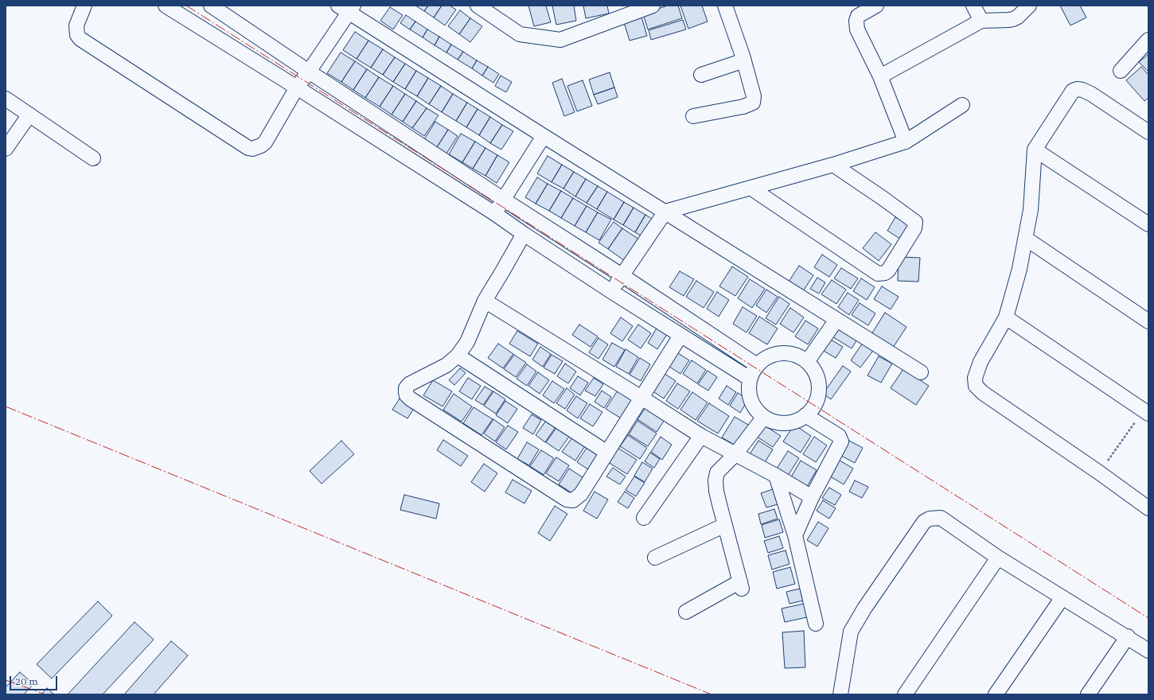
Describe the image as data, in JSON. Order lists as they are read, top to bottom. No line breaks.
{"scale_bar":"20 m"}
